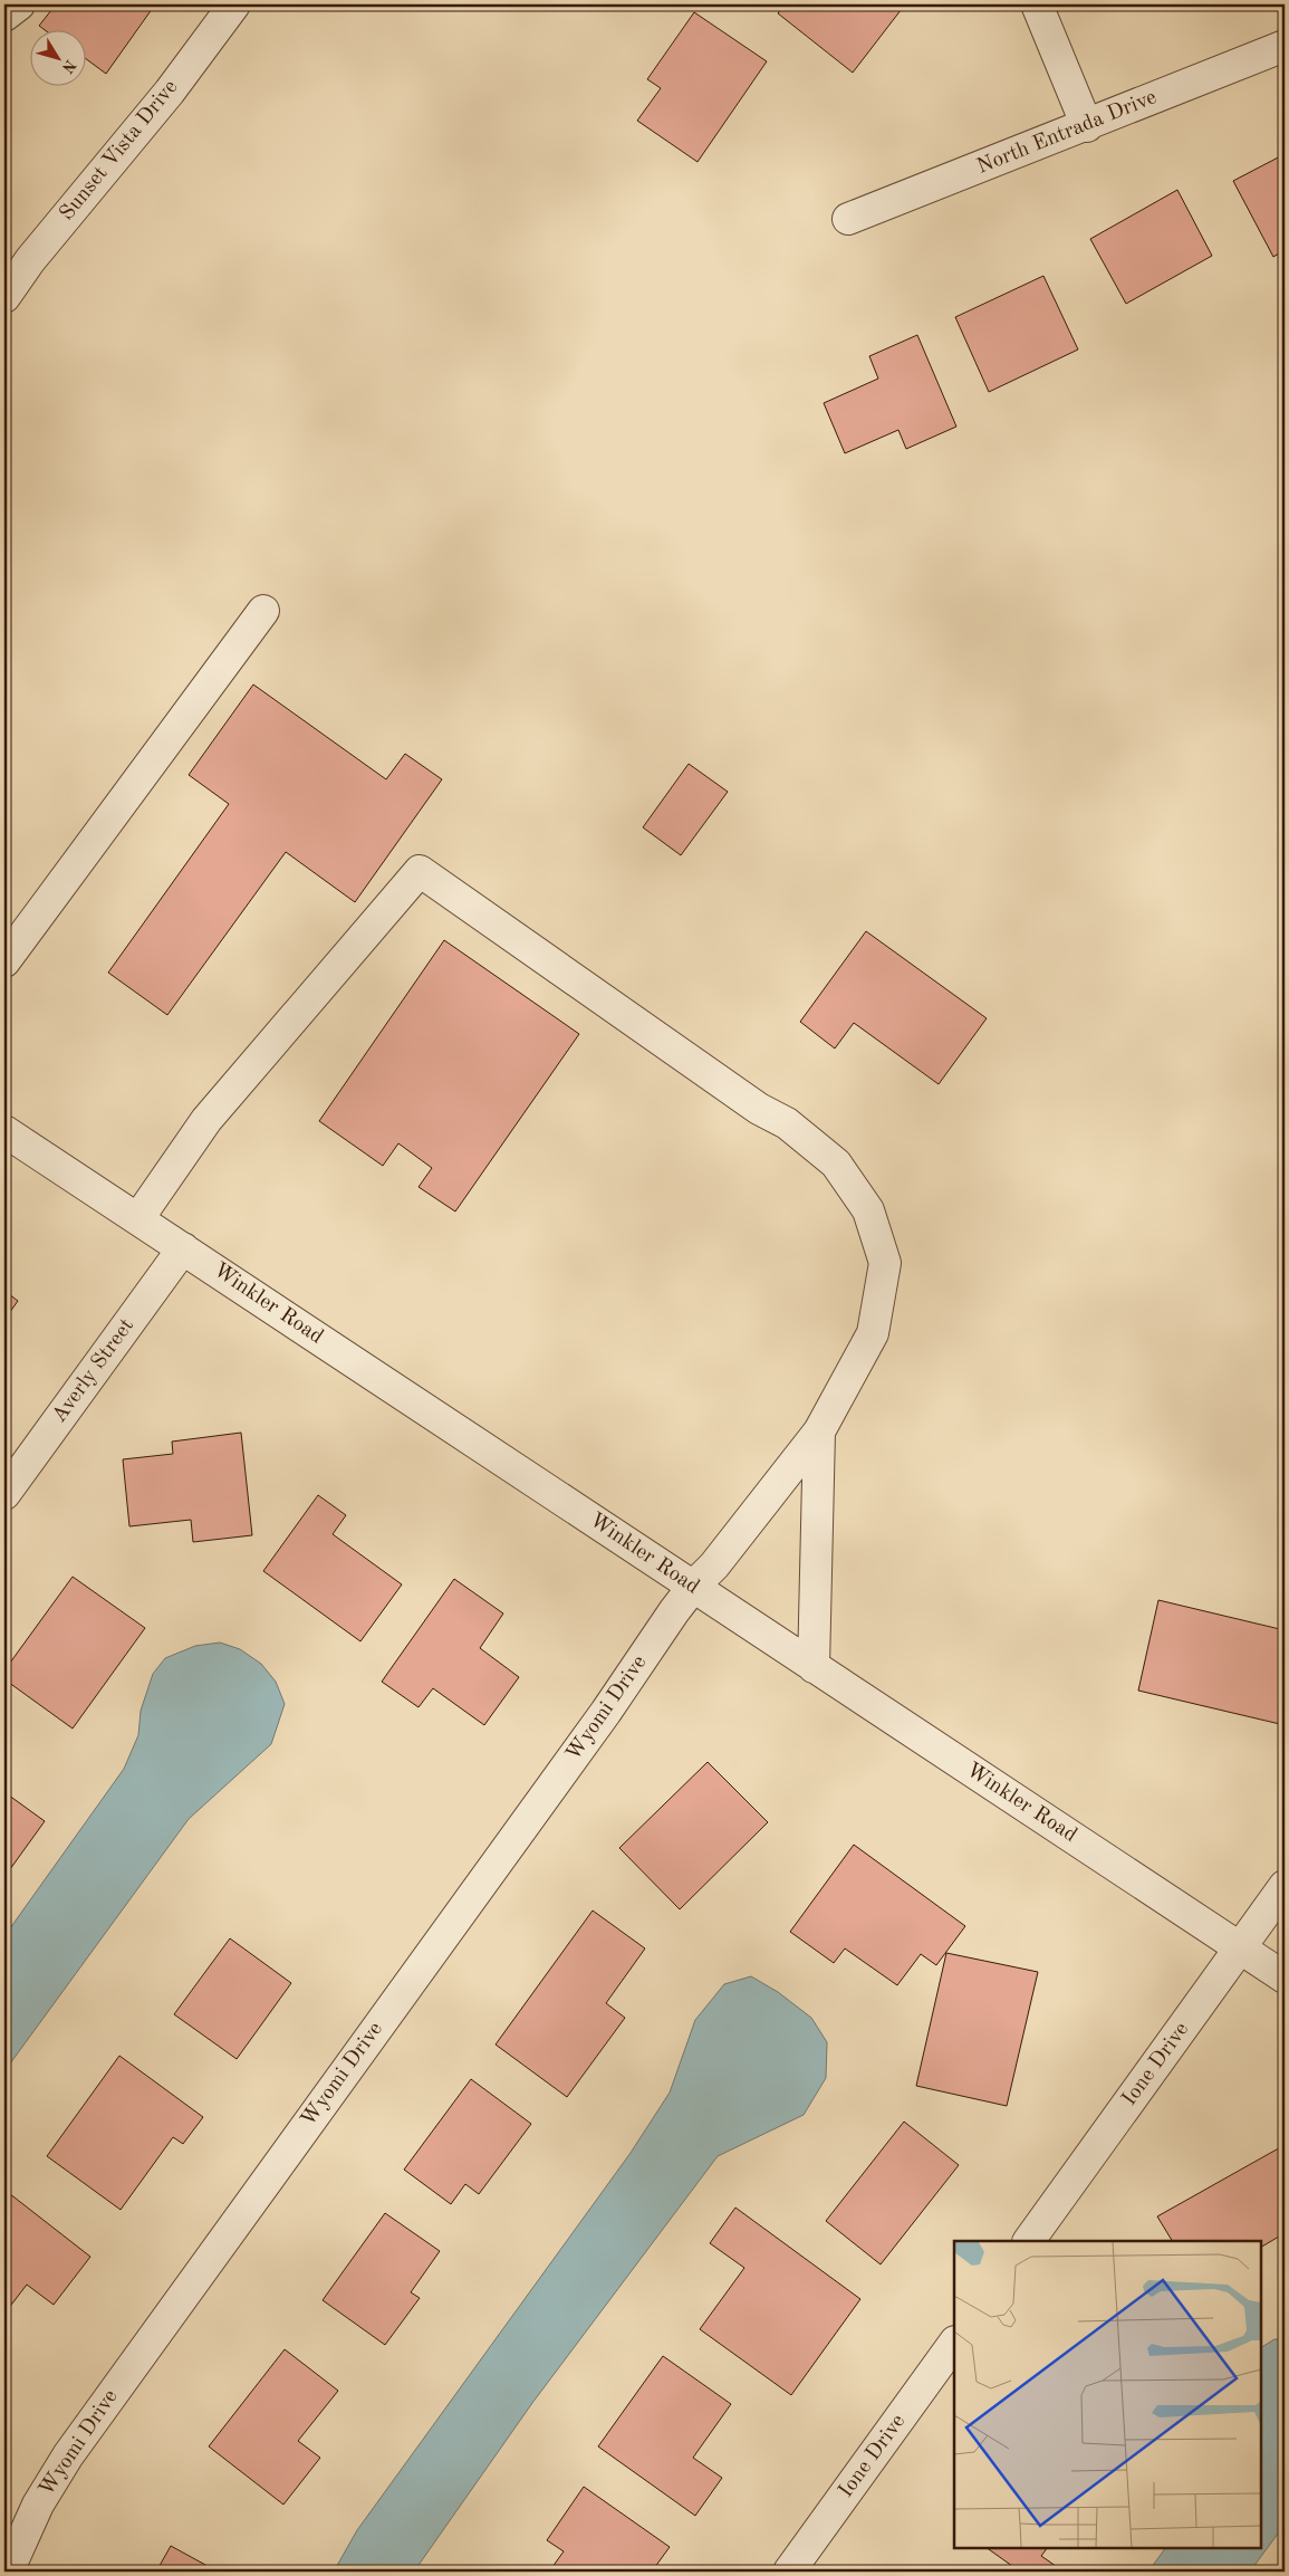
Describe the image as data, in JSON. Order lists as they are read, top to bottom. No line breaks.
{"streets":{"street":["North Entrada Drive","Sunset Vista Drive","Winkler Road","Averly Street","Wyomi Drive","Ione Drive"]},"crossings":[["Winkler Road","Averly Street"],["Winkler Road","Wyomi Drive"],["Winkler Road","Ione Drive"]],"north":"bottom right"}
